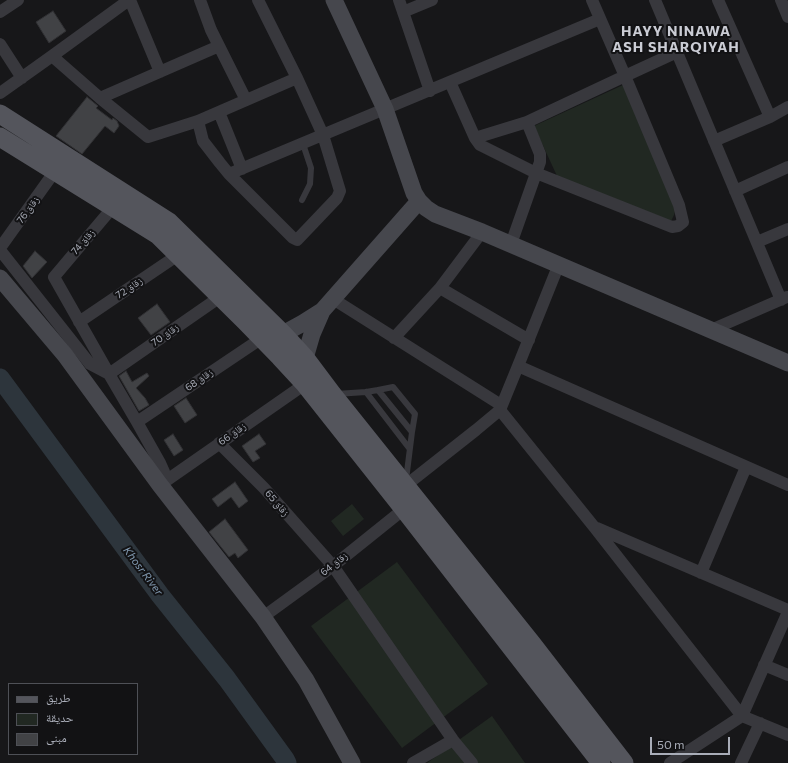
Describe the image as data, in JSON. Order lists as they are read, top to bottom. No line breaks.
{"streets":{"street":["زقاق 76","زقاق 74","زقاق 72","زقاق 70","زقاق 68","زقاق 66","زقاق 65","زقاق 64"]},"crossings":[["زقاق 74","زقاق 72"],["زقاق 66","زقاق 65"],["زقاق 65","زقاق 64"]],"districts":["HAYY NINAWA ASH SHARQIYAH"],"water":["Khosr River"],"legend":["طريق","حديقة","مبنى"],"scale_bar":"50 m"}
